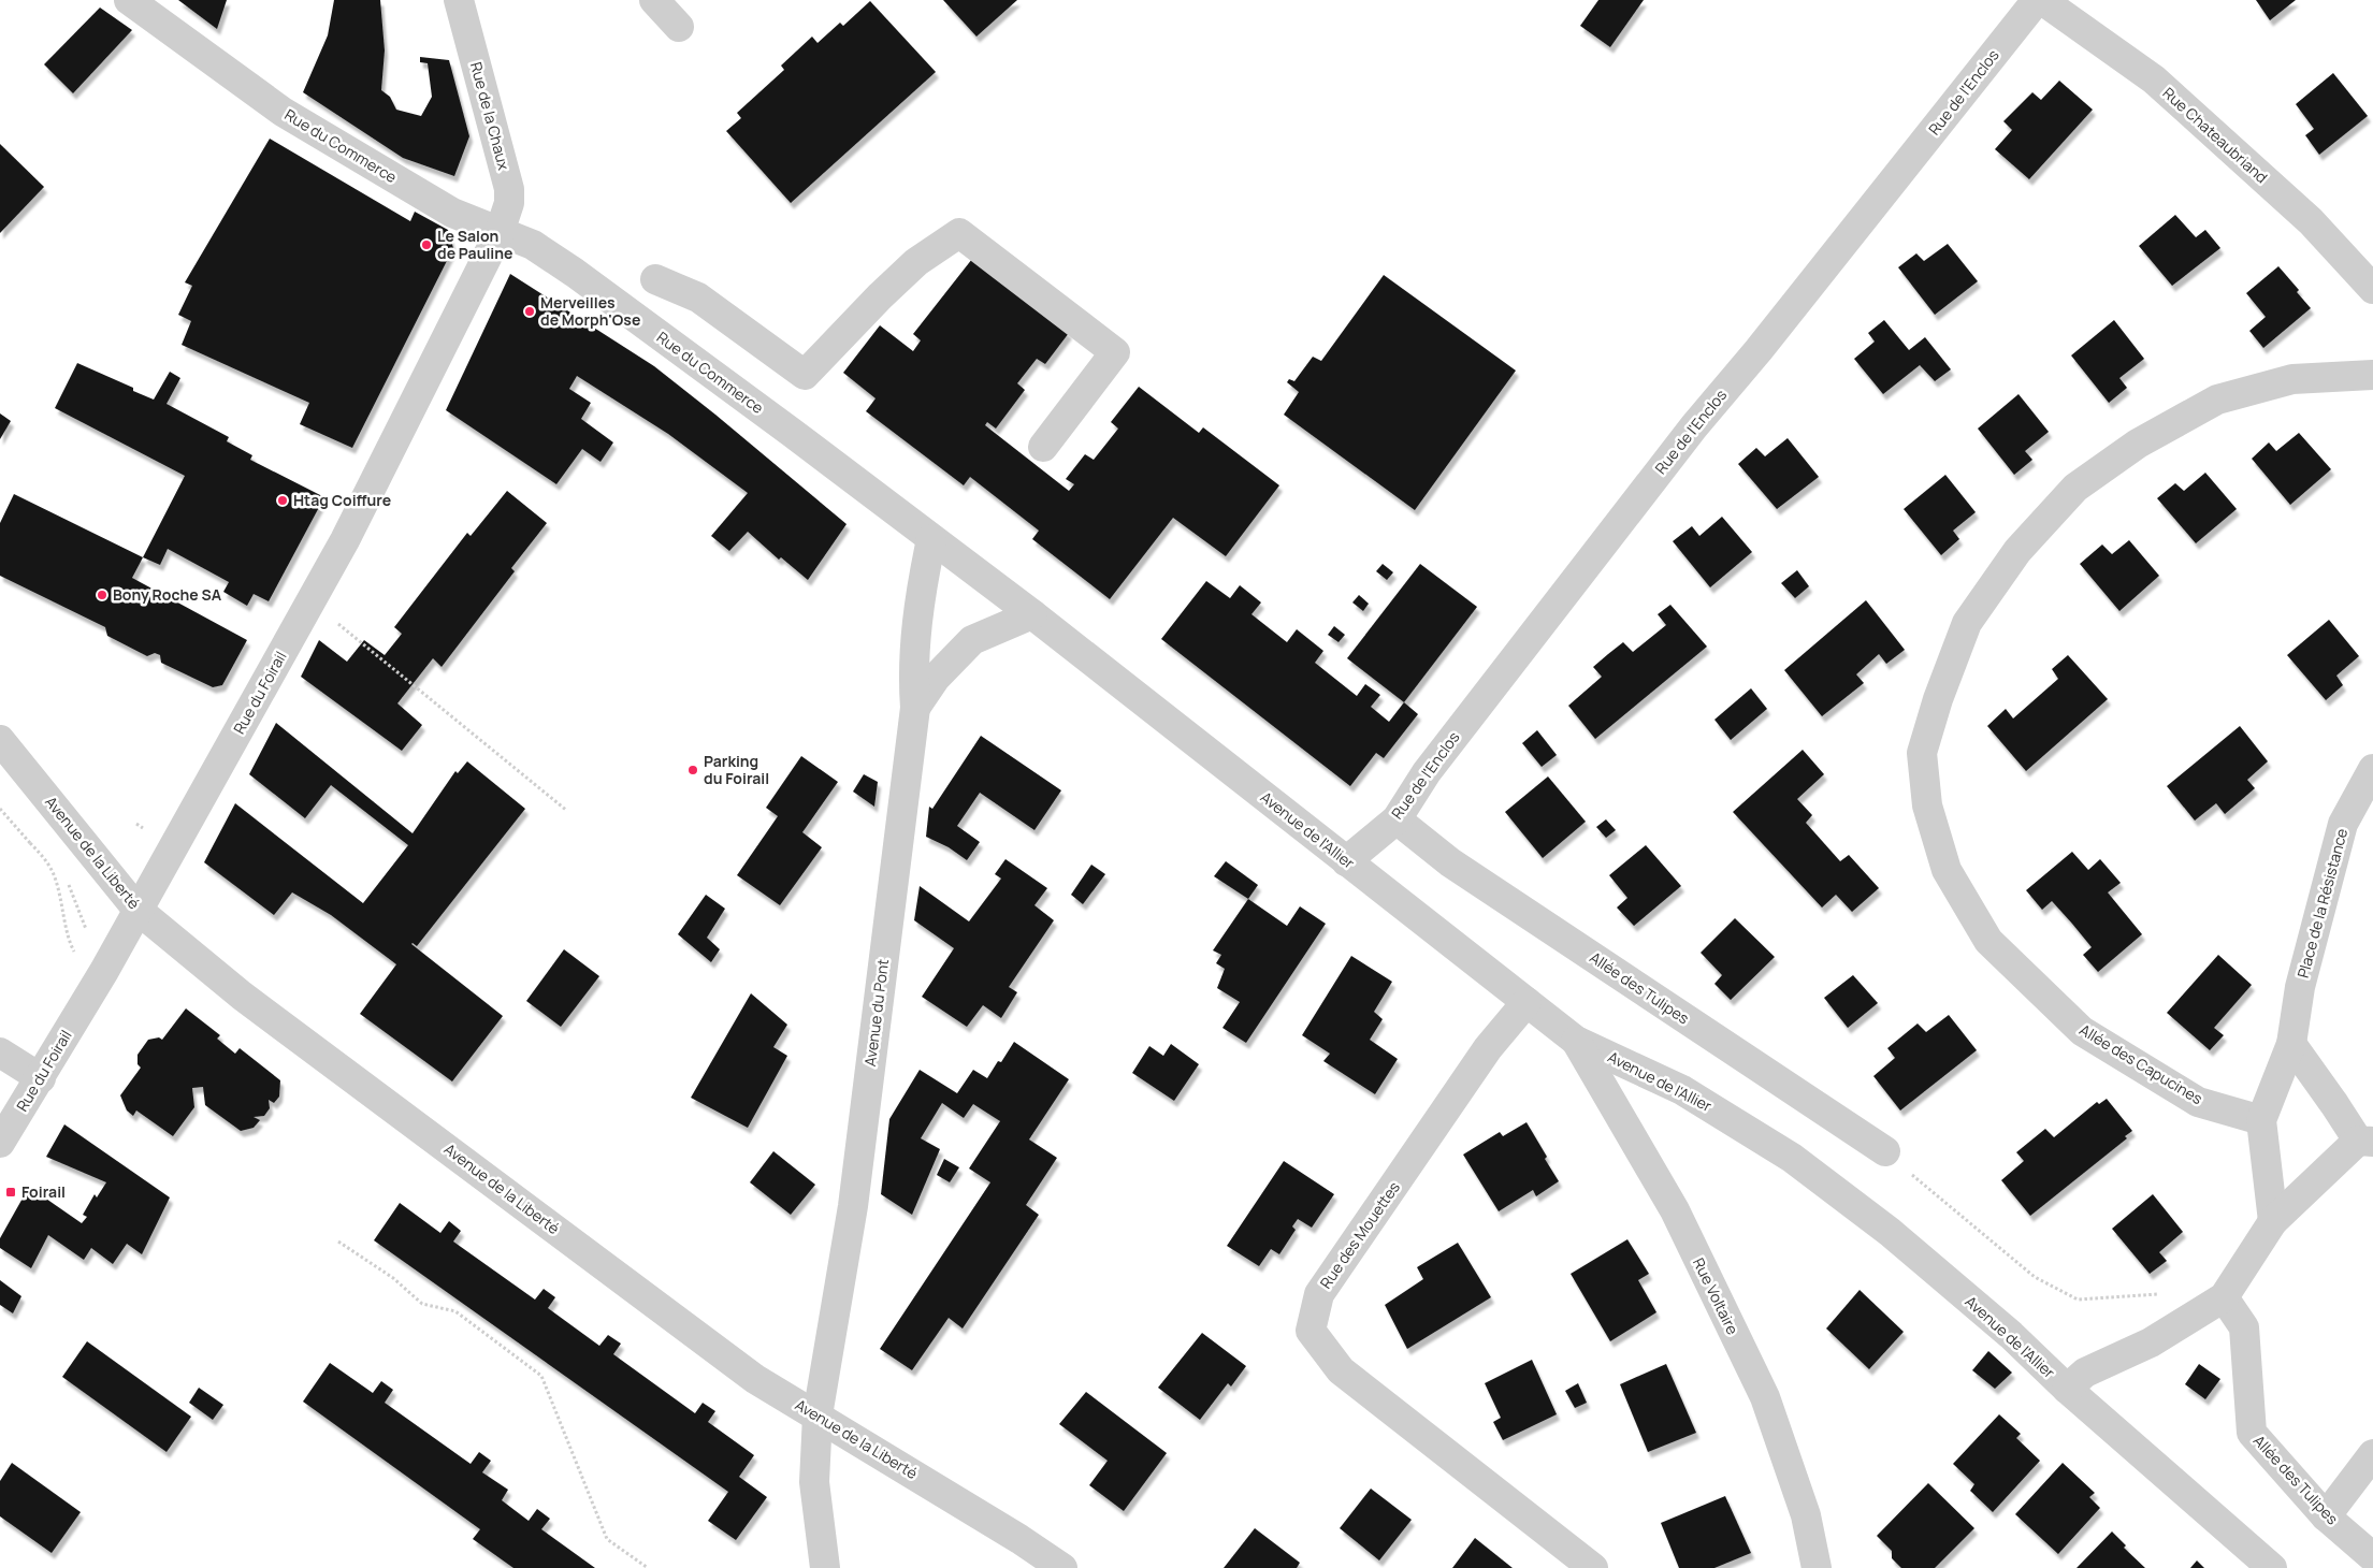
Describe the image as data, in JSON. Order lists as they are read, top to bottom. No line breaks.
{"streets":{"street":["Rue de l'Enclos","Rue de la Chaux","Rue Chateaubriand","Rue du Commerce","Rue du Foirail","Avenue de l'Allier","Avenue de la Liberté","Place de la Résistance","Allée des Tulipes","Avenue du Pont","Allée des Capucines","Rue des Mouettes","Rue Voltaire"]},"crossings":[["Rue de l'Enclos","Avenue de l'Allier"],["Rue de l'Enclos","Allée des Tulipes"],["Rue de la Chaux","Rue du Commerce"],["Rue de la Chaux","Rue du Foirail"],["Rue du Commerce","Rue du Foirail"],["Rue du Commerce","Avenue de l'Allier"],["Rue du Commerce","Avenue du Pont"],["Rue du Foirail","Avenue de la Liberté"],["Avenue de l'Allier","Avenue du Pont"],["Avenue de l'Allier","Rue des Mouettes"],["Avenue de l'Allier","Rue Voltaire"],["Avenue de la Liberté","Avenue du Pont"],["Place de la Résistance","Allée des Capucines"]],"places":{"other":["Le Salon de Pauline","Merveilles de Morph'Ose","Htag Coiffure","Bony Roche SA","Parking du Foirail"],"transit":["Foirail"]}}
